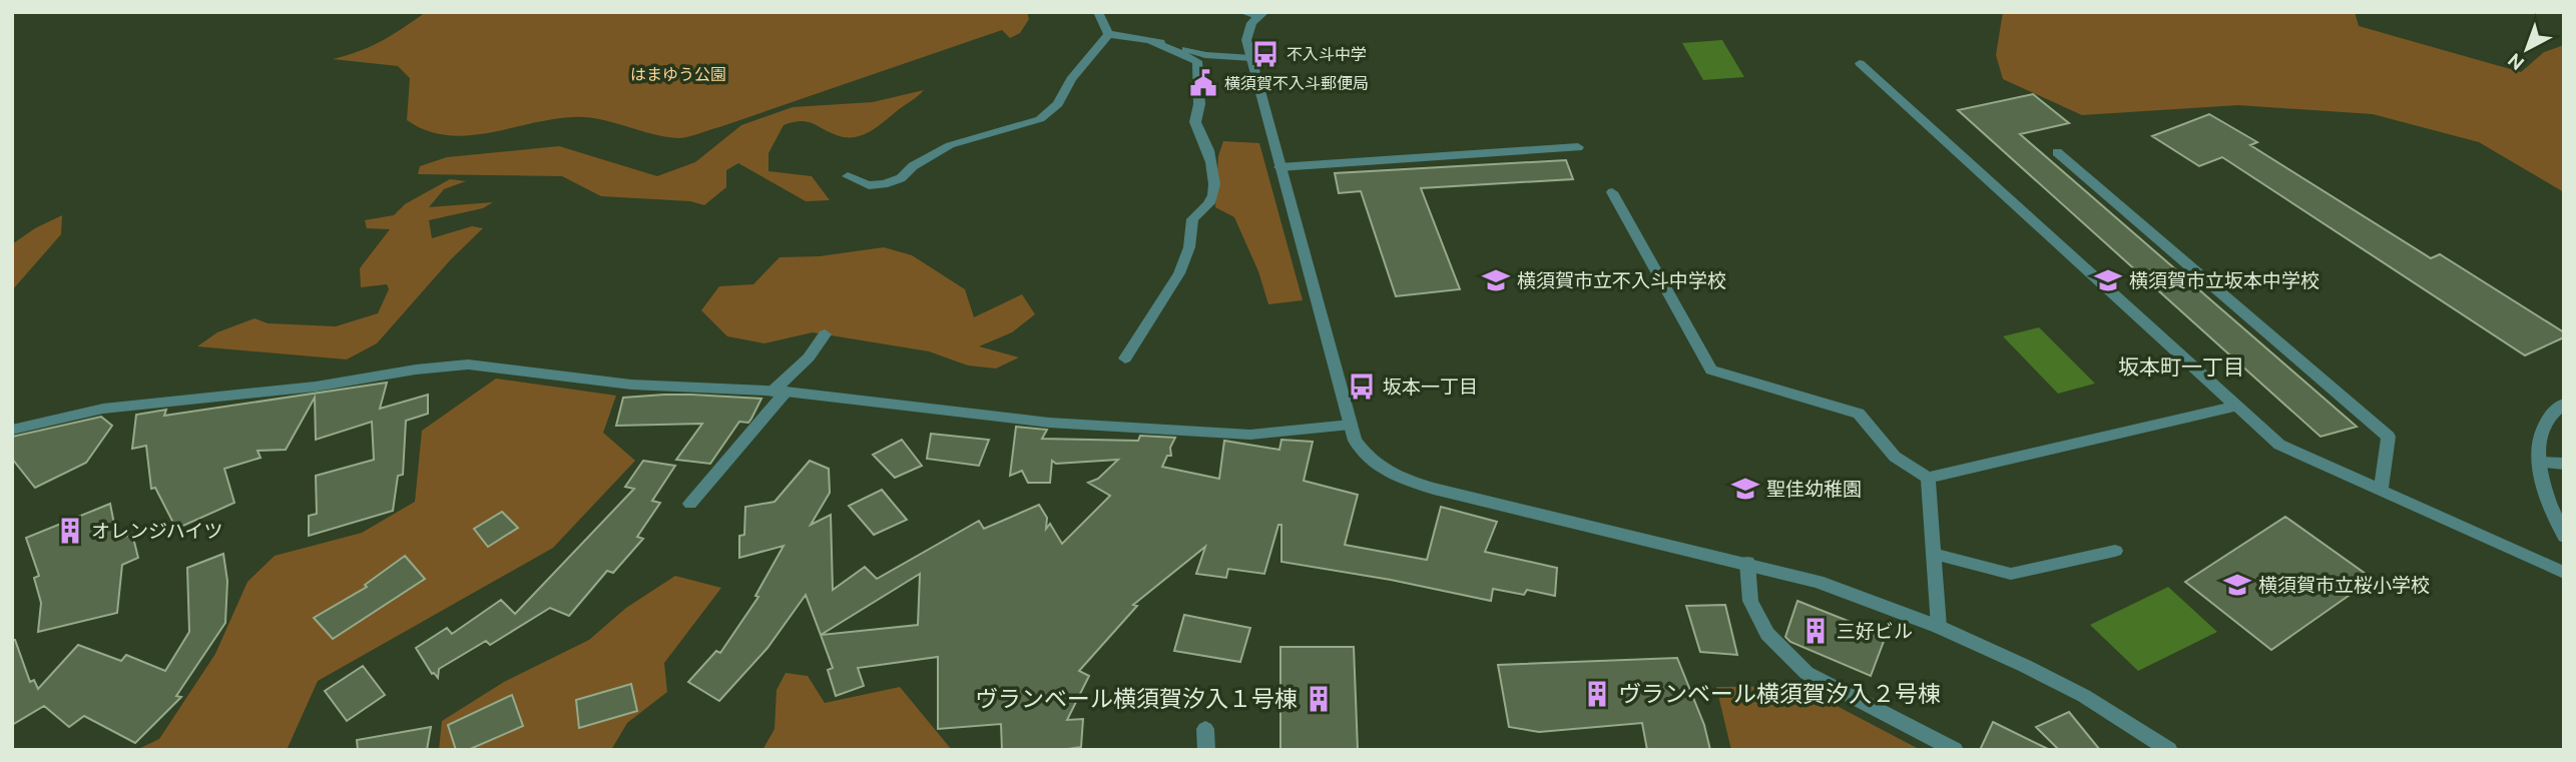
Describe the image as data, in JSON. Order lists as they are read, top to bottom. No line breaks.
{"districts":["坂本町一丁目"],"parks":["はまゆう公園"],"places":{"bus stop":["不入斗中学","坂本一丁目"],"public building":["横須賀不入斗郵便局"],"school or university":["横須賀市立不入斗中学校","横須賀市立坂本中学校","聖佳幼稚園","横須賀市立桜小学校"],"building":["オレンジハイツ","三好ビル","ヴランベール横須賀汐入２号棟","ヴランベール横須賀汐入１号棟"]},"north":"bottom left"}
